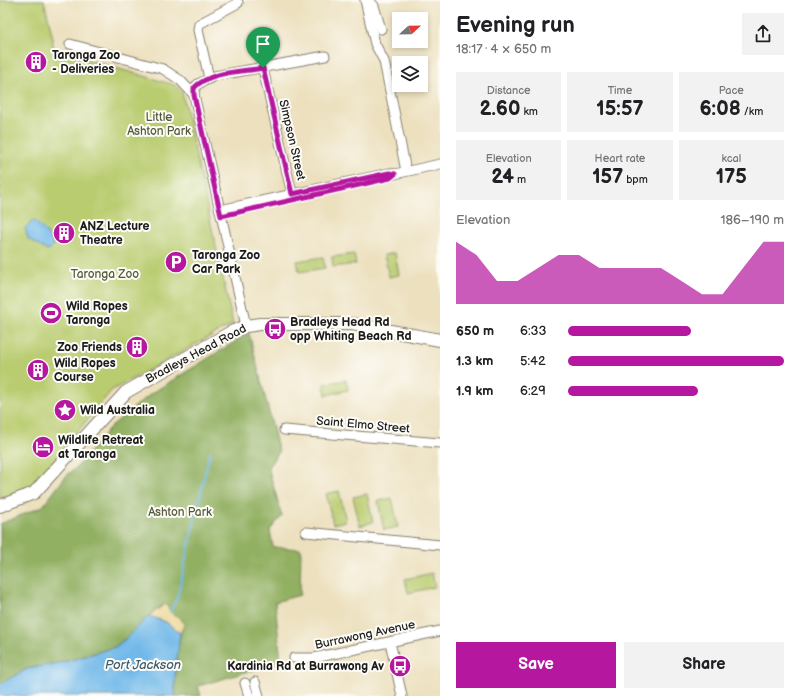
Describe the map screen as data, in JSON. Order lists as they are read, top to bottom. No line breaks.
{"streets":{"main road":["Bradleys Head Road"],"street":["Simpson Street","Saint Elmo Street","Burrawong Avenue"]},"water":["Port Jackson"],"parks":["Little Ashton Park","Taronga Zoo","Ashton Park"],"places":{"building":["Taronga Zoo - Deliveries","ANZ Lecture Theatre","Zoo Friends","Wild Ropes Course"],"parking":["Taronga Zoo Car Park"],"sports":["Wild Ropes Taronga"],"bus stop":["Bradleys Head Rd opp Whiting Beach Rd","Kardinia Rd at Burrawong Av"],"place":["Wild Australia"],"hotel":["Wildlife Retreat at Taronga"]},"north":"right","page":{"heading":["Evening run","18:17 · 4 × 650 m"],"stats":[["Distance","2.60 km"],["Time","15:57"],["Pace","6:08 /km"],["Elevation","24 m"],["Heart rate","157 bpm"],["kcal","175"]],"chart":["Elevation","186–190 m"],"list":[{"name":"650 m","note":"6:33"},{"name":"1.3 km","note":"5:42"},{"name":"1.9 km","note":"6:29"}],"buttons":["Save","Share"]}}
